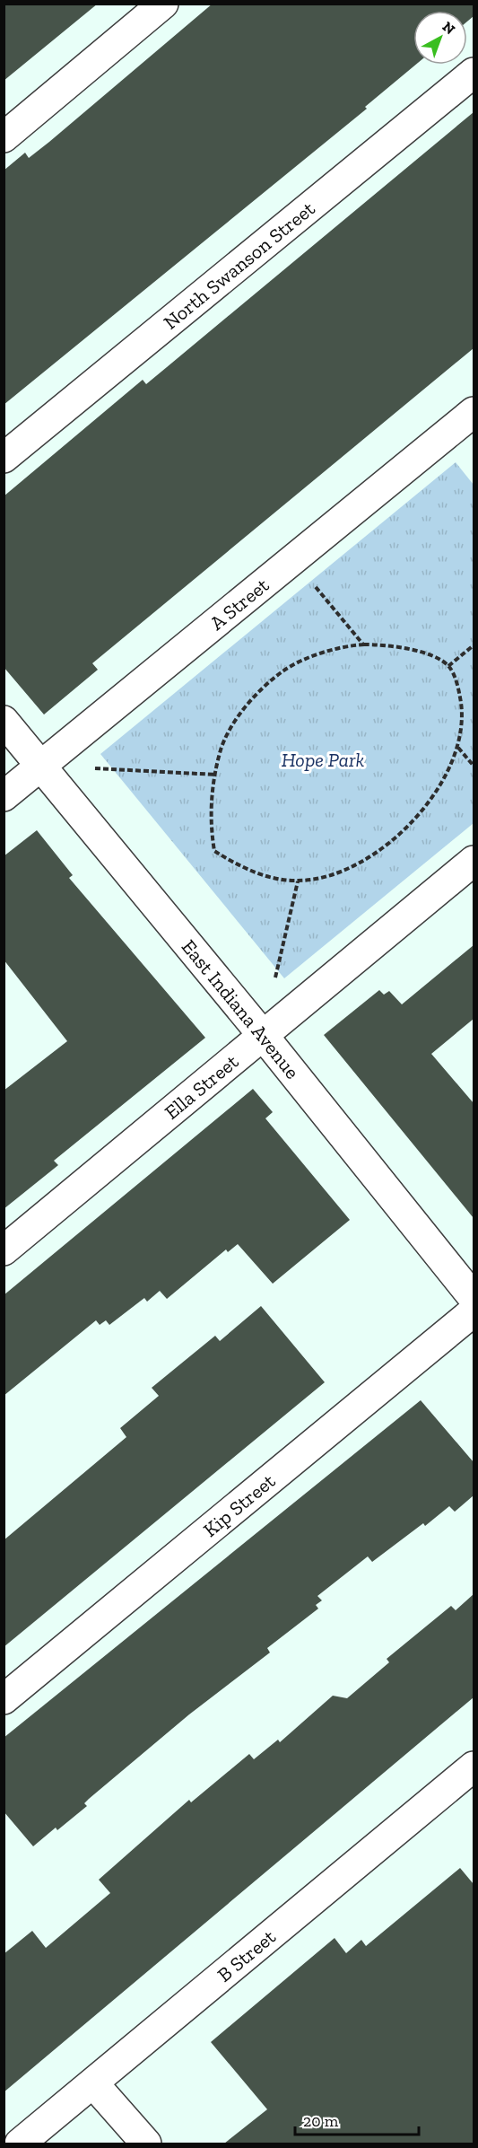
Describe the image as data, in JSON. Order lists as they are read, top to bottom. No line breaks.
{"streets":{"street":["North Swanson Street","A Street","East Indiana Avenue","Ella Street","Kip Street","B Street"]},"crossings":[["A Street","East Indiana Avenue"],["East Indiana Avenue","Ella Street"]],"parks":["Hope Park"],"scale_bar":"20 m","north":"top right"}
